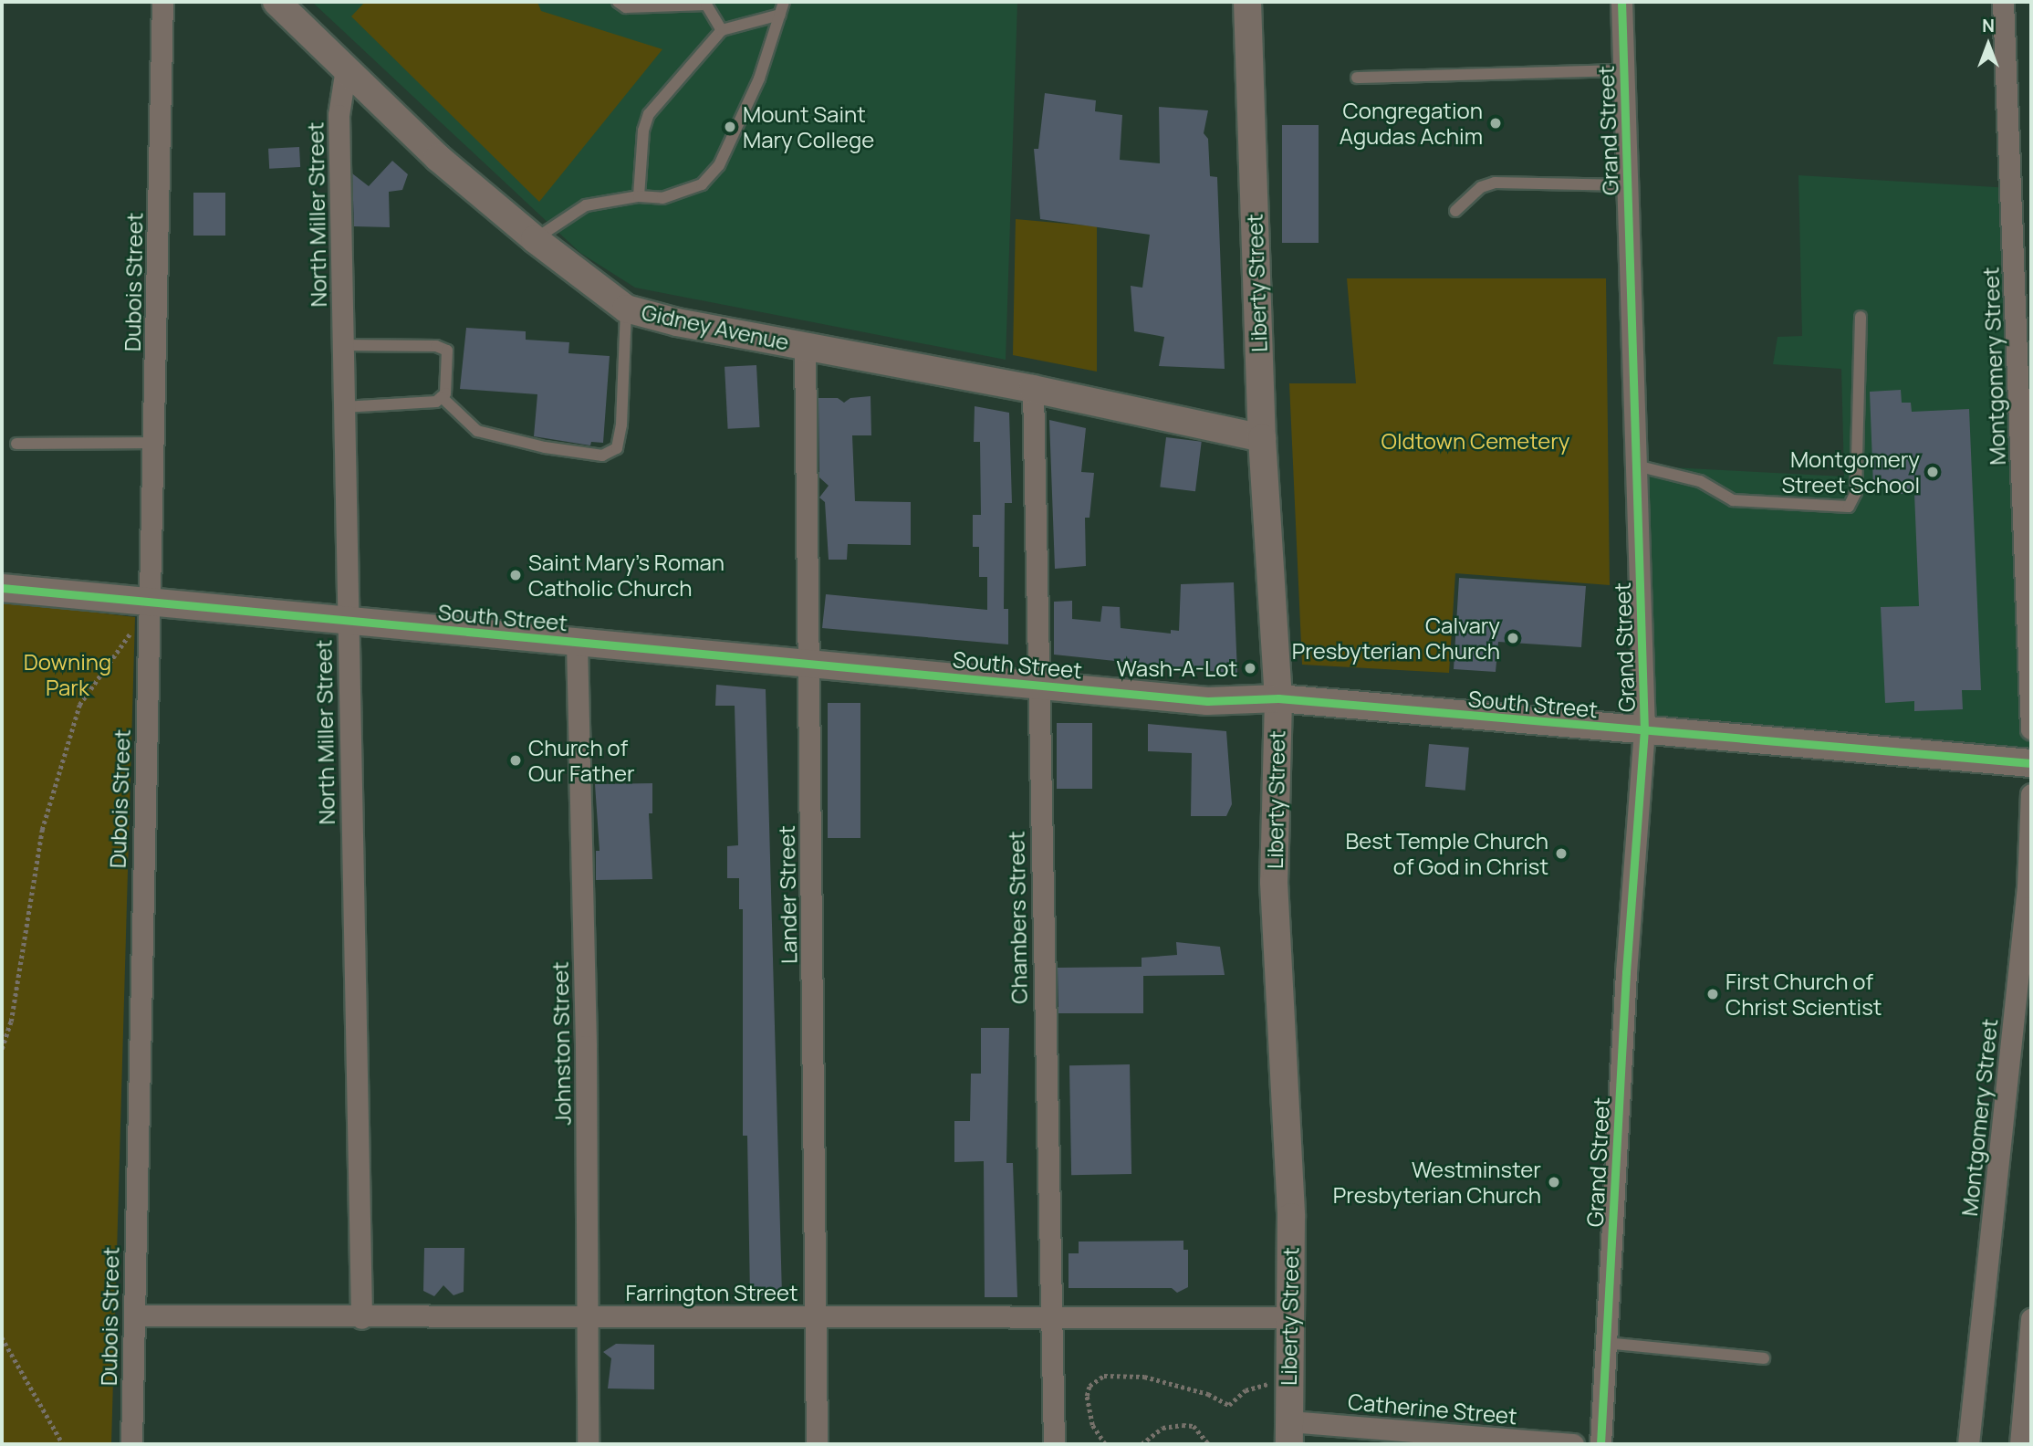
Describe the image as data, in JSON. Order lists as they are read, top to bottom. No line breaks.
{"streets":{"street":["Grand Street","North Miller Street","Dubois Street","Liberty Street","Gidney Avenue","Montgomery Street","South Street","Lander Street","Chambers Street","Johnston Street","Farrington Street","Catherine Street"]},"crossings":[["Grand Street","South Street"],["North Miller Street","Gidney Avenue"],["North Miller Street","South Street"],["North Miller Street","Farrington Street"],["Dubois Street","South Street"],["Dubois Street","Farrington Street"],["Liberty Street","Gidney Avenue"],["Liberty Street","South Street"],["Liberty Street","Farrington Street"],["Liberty Street","Catherine Street"],["Gidney Avenue","Lander Street"],["Gidney Avenue","Chambers Street"],["South Street","Lander Street"],["South Street","Chambers Street"],["South Street","Johnston Street"],["Lander Street","Farrington Street"],["Chambers Street","Farrington Street"],["Johnston Street","Farrington Street"]],"parks":["Oldtown Cemetery","Downing Park"],"places":["Congregation Agudas Achim","Mount Saint Mary College","Montgomery Street School","Saint Mary's Roman Catholic Church","Calvary Presbyterian Church","Wash-A-Lot","Church of Our Father","Best Temple Church of God in Christ","First Church of Christ Scientist","Westminster Presbyterian Church"],"north":"top"}
